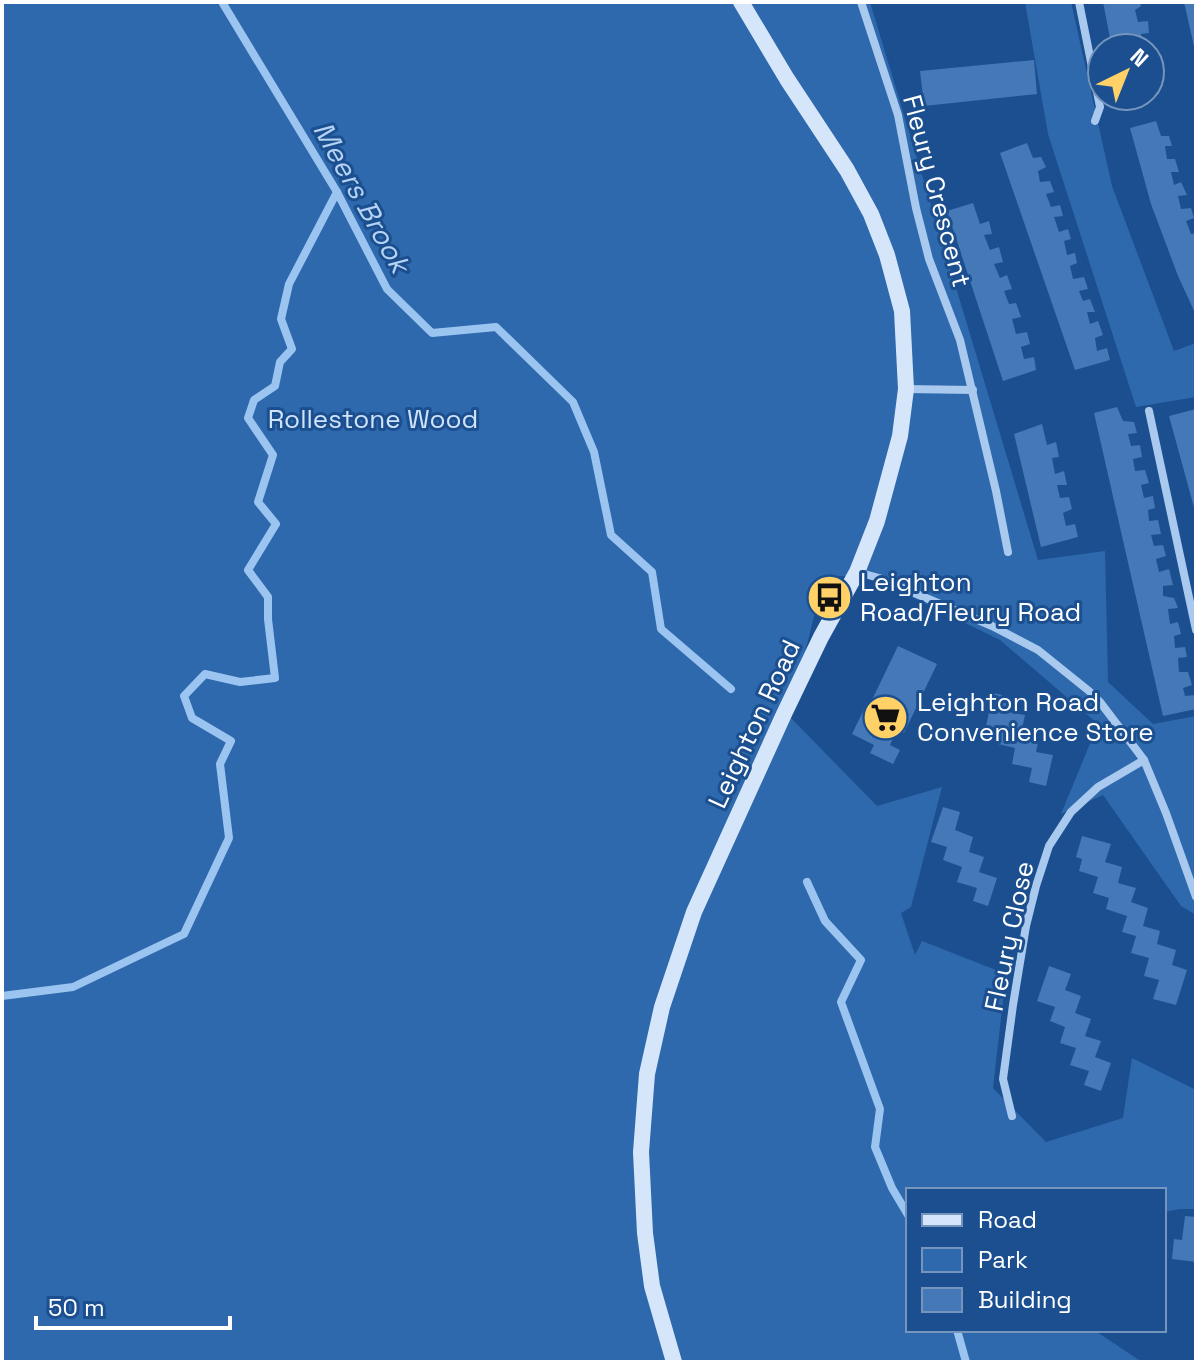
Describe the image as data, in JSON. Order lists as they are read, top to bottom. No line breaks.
{"streets":{"street":["Fleury Crescent","Leighton Road","Fleury Close"]},"water":["Meers Brook"],"parks":["Rollestone Wood"],"places":{"bus stop":["Leighton Road/Fleury Road"],"supermarket":["Leighton Road Convenience Store"]},"legend":["Road","Park","Building"],"scale_bar":"50 m","north":"top right"}
